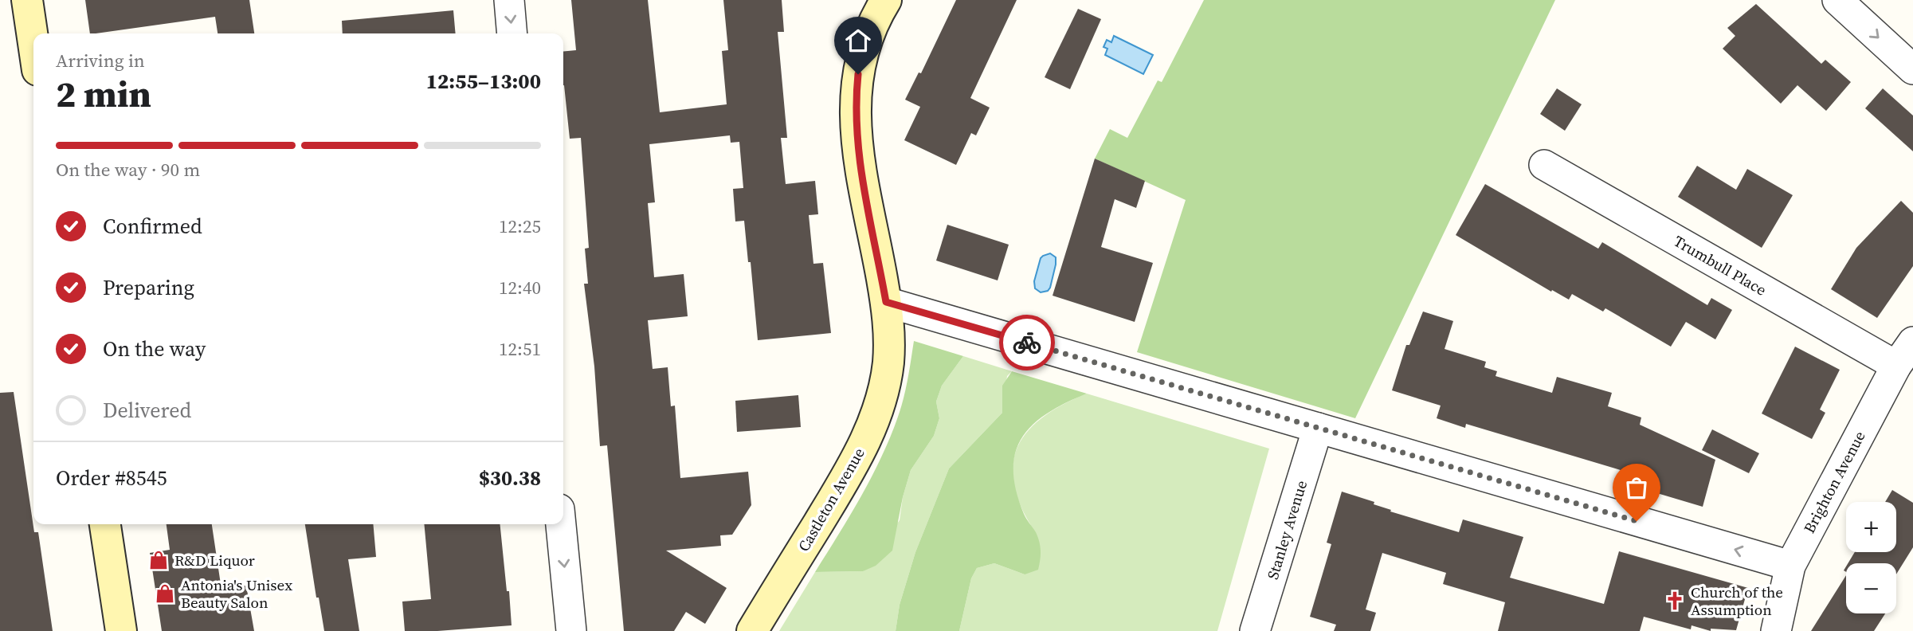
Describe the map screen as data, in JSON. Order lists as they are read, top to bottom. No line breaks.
{"streets":{"street":["Trumbull Place","Brighton Avenue","Castleton Avenue","Stanley Avenue"]},"crossings":[["Trumbull Place","Brighton Avenue"]],"places":{"shop":["R&D Liquor","Antonia's Unisex Beauty Salon"],"church":["Church of the Assumption"]},"page":{"heading":["2 min","Arriving in","12:55–13:00"],"panel":["Order #8545","$30.38"],"bar":"On the way · 90 m","list":[["Confirmed","12:25"],["Preparing","12:40"],["On the way","12:51"],"Delivered"],"map_buttons":["+","−"]}}
